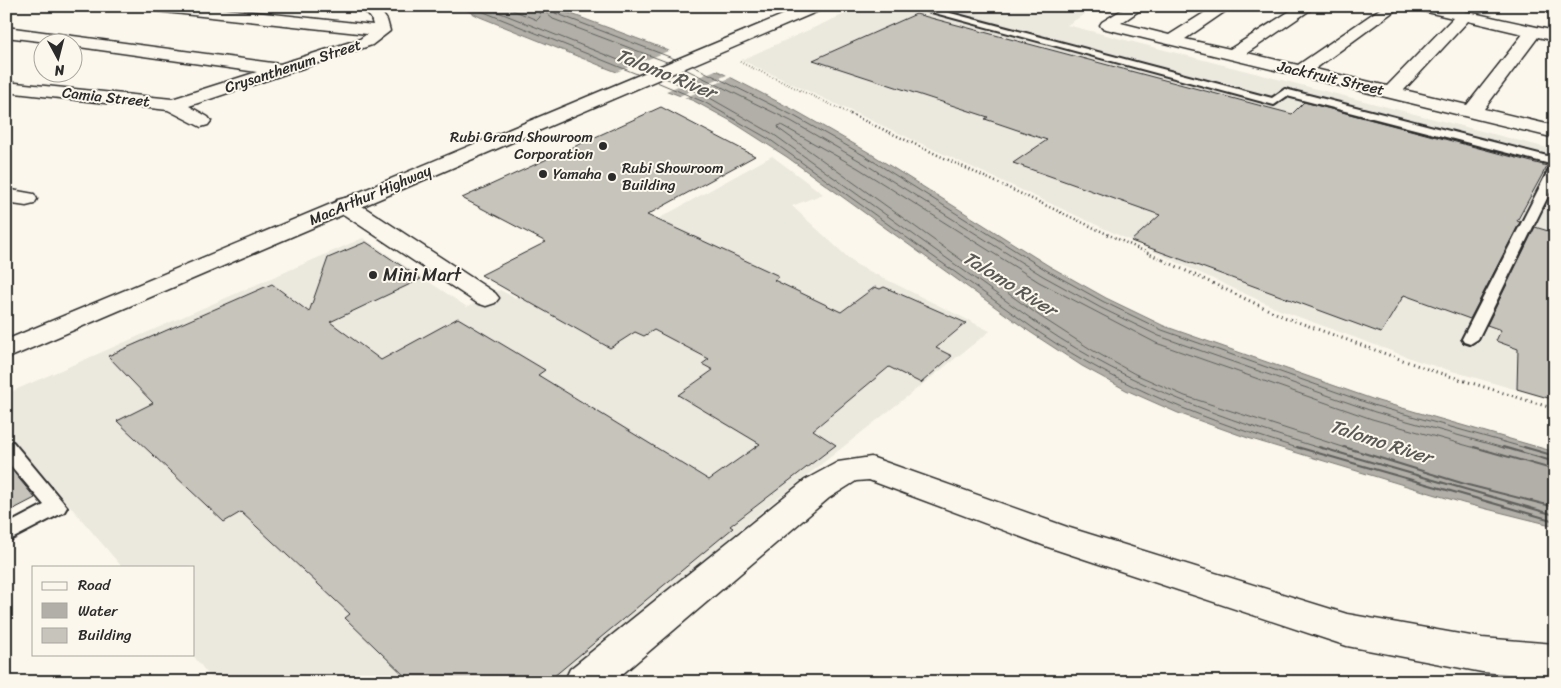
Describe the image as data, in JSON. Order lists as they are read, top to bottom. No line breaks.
{"streets":{"main road":["Crysanthenum Street","Jackfruit Street","Camia Street","MacArthur Highway"]},"crossings":[["Crysanthenum Street","Camia Street"]],"water":["Talomo River"],"places":["Rubi Grand Showroom Corporation","Yamaha","Rubi Showroom Building","Mini Mart"],"legend":["Road","Water","Building"],"north":"bottom"}
